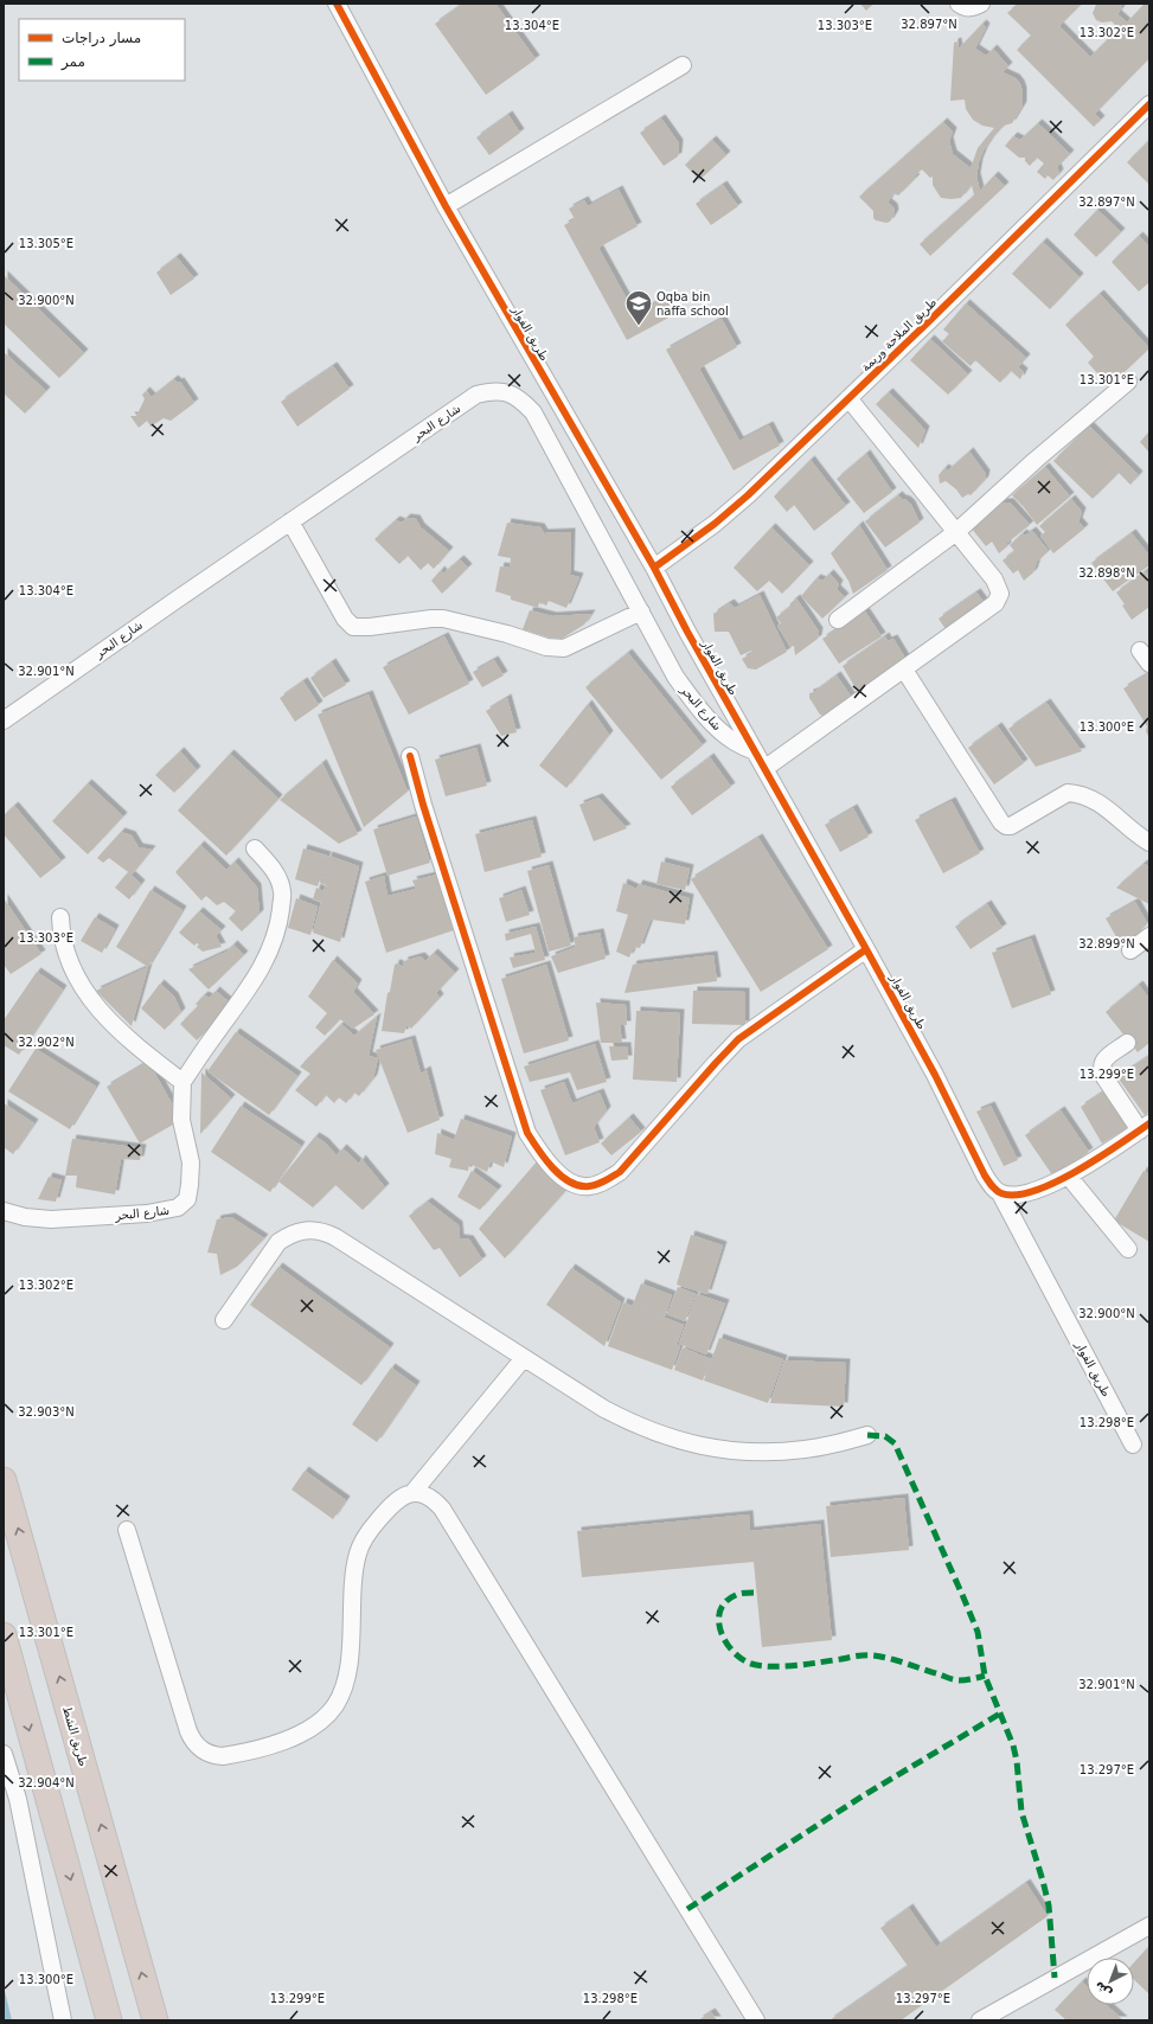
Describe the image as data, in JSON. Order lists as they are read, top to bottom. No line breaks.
{"streets":{"highway":["طريق الشط"],"street":["طريق الفوار","طريق الملاحة وريمة","شارع البحر"]},"crossings":[["طريق الفوار","طريق الملاحة وريمة"],["طريق الفوار","شارع البحر"]],"places":{"school or university":["Oqba bin naffa school"]},"legend":["مسار دراجات","ممر"],"north":"bottom left","coordinates":["32.897°N","13.304°E","13.303°E","13.302°E","13.305°E","32.900°N","13.301°E","32.898°N","32.901°N","13.300°E","32.899°N","32.902°N","13.299°E","32.903°N","13.298°E","13.297°E","32.904°N"]}
